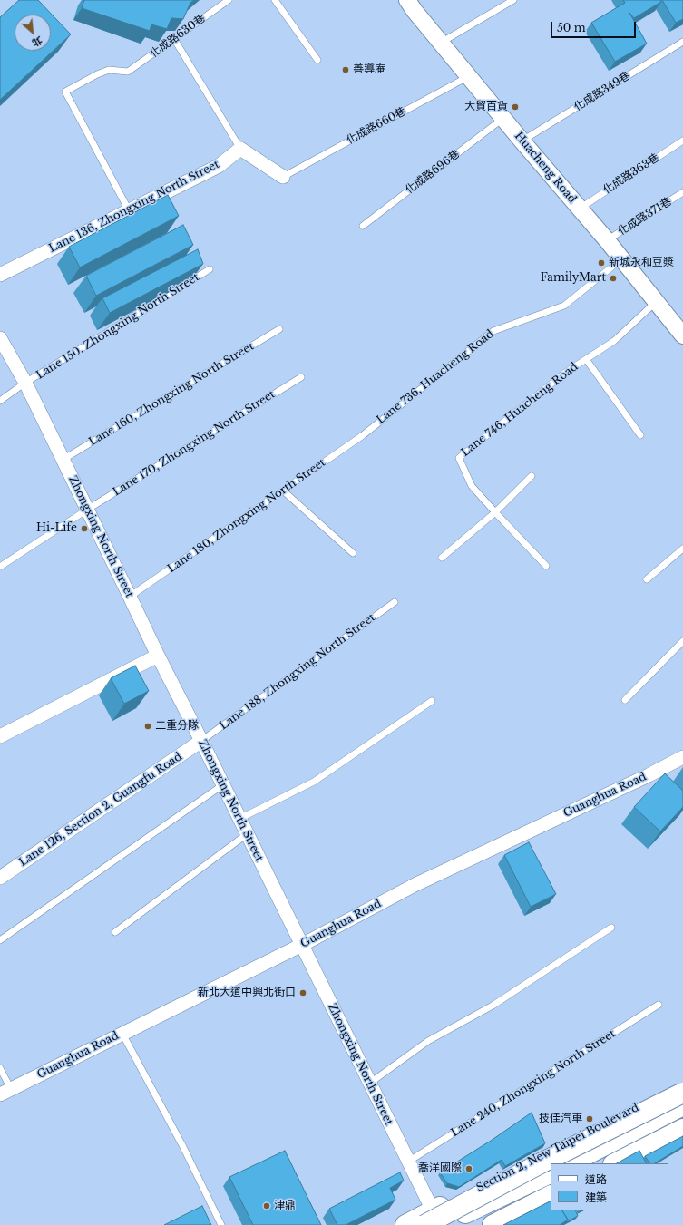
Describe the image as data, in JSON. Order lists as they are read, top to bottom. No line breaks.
{"streets":{"main road":["Section 2, New Taipei Boulevard"],"street":["Huacheng Road","Lane 136, Zhongxing North Street","Zhongxing North Street","Guanghua Road","Lane 126, Section 2, Guangfu Road"],"lane":["化成路630巷","化成路349巷","化成路660巷","化成路696巷","化成路363巷","化成路371巷","Lane 150, Zhongxing North Street","Lane 736, Huacheng Road","Lane 160, Zhongxing North Street","Lane 746, Huacheng Road","Lane 170, Zhongxing North Street","Lane 180, Zhongxing North Street","Lane 188, Zhongxing North Street","Lane 240, Zhongxing North Street"]},"crossings":[["化成路630巷","Lane 136, Zhongxing North Street"],["化成路349巷","Huacheng Road"],["化成路660巷","Huacheng Road"],["Huacheng Road","化成路696巷"],["Huacheng Road","化成路363巷"],["Huacheng Road","化成路371巷"],["Huacheng Road","Lane 736, Huacheng Road"],["Huacheng Road","Lane 746, Huacheng Road"],["Lane 150, Zhongxing North Street","Zhongxing North Street"],["Lane 736, Huacheng Road","Lane 180, Zhongxing North Street"],["Lane 160, Zhongxing North Street","Zhongxing North Street"],["Lane 170, Zhongxing North Street","Zhongxing North Street"],["Lane 180, Zhongxing North Street","Zhongxing North Street"],["Zhongxing North Street","Lane 188, Zhongxing North Street"],["Zhongxing North Street","Guanghua Road"],["Zhongxing North Street","Lane 126, Section 2, Guangfu Road"],["Zhongxing North Street","Lane 240, Zhongxing North Street"],["Zhongxing North Street","Section 2, New Taipei Boulevard"],["Lane 188, Zhongxing North Street","Lane 126, Section 2, Guangfu Road"]],"places":["善導庵","大貿百貨","新城永和豆漿","FamilyMart","Hi-Life","二重分隊","新北大道中興北街口","技佳汽車","喬洋國際","津鼎"],"legend":["道路","建築"],"scale_bar":"50 m","north":"bottom right"}
